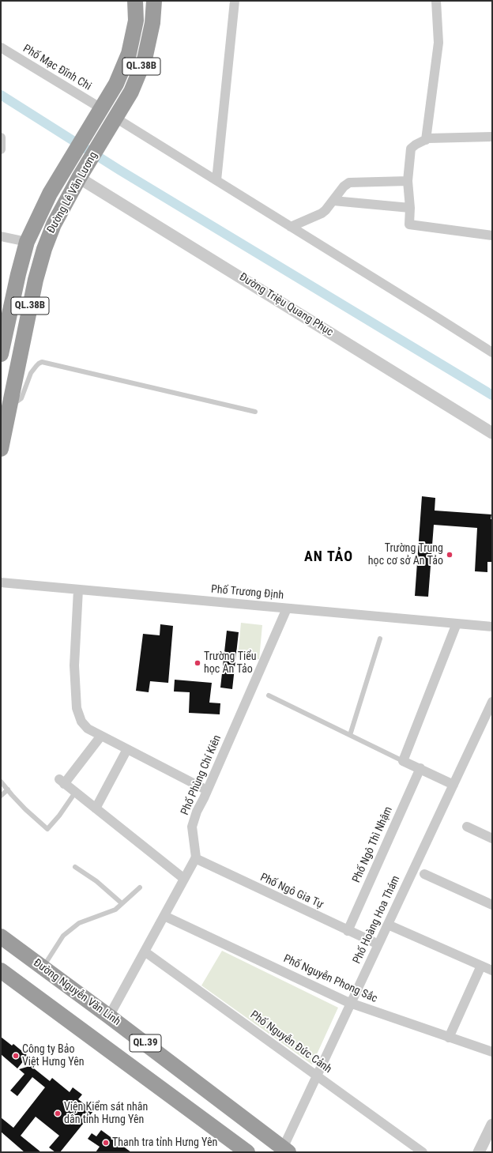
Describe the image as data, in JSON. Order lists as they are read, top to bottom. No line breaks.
{"streets":{"highway":["QL.38B","Đường Lê Văn Lương","Đường Nguyễn Văn Linh","QL.39"],"street":["Phố Mạc Đĩnh Chi","Đường Triệu Quang Phục","Phố Trương Định","Phố Phùng Chí Kiên","Phố Ngô Thì Nhậm","Phố Ngô Gia Tự","Phố Hoàng Hoa Thám","Phố Nguyễn Phong Sắc","Phố Nguyễn Đức Cảnh"]},"crossings":[["Phố Mạc Đĩnh Chi","Đường Lê Văn Lương"],["Đường Lê Văn Lương","Đường Triệu Quang Phục"],["Phố Trương Định","Phố Phùng Chí Kiên"],["Phố Phùng Chí Kiên","Phố Ngô Gia Tự"],["Phố Ngô Thì Nhậm","Phố Ngô Gia Tự"],["Phố Ngô Gia Tự","Phố Hoàng Hoa Thám"],["Phố Hoàng Hoa Thám","Phố Nguyễn Phong Sắc"],["Phố Hoàng Hoa Thám","Đường Nguyễn Văn Linh"],["Phố Hoàng Hoa Thám","Phố Nguyễn Đức Cảnh"]],"districts":["AN TẢO"],"places":["Trường Trung học cơ sở An Tảo","Trường Tiểu học An Tảo","Công ty Bảo Việt Hưng Yên","Viện Kiểm sát nhân dân tỉnh Hưng Yên","Thanh tra tỉnh Hưng Yên"]}
